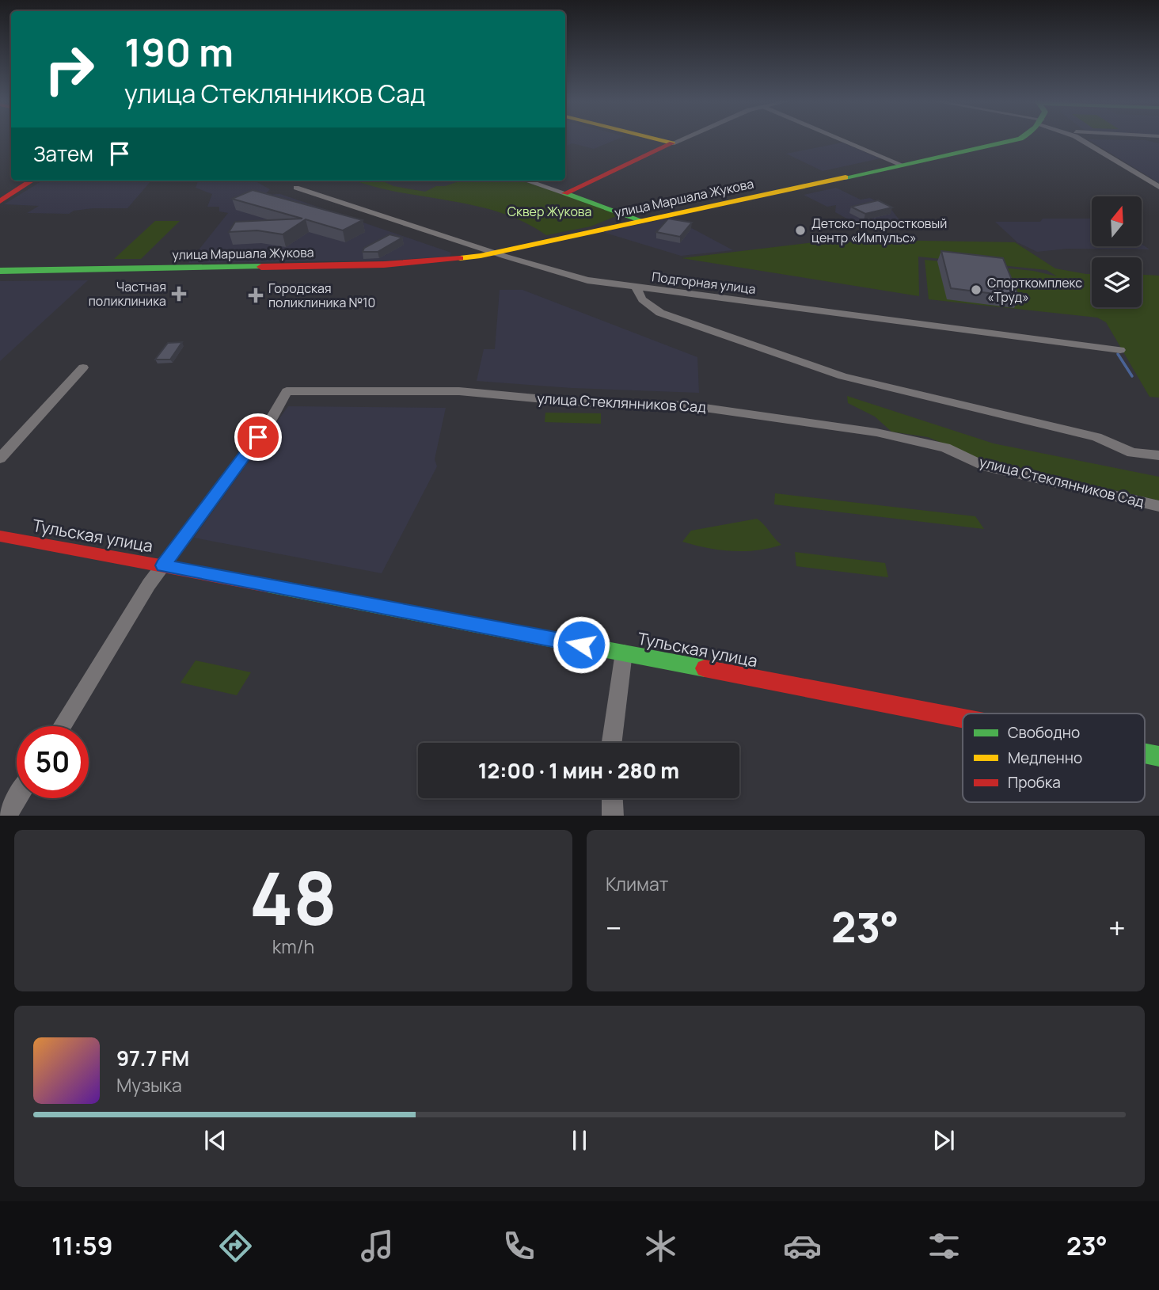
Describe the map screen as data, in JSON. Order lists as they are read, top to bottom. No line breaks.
{"streets":{"main road":["улица Маршала Жукова","Тульская улица"],"street":["Подгорная улица","улица Стеклянников Сад"]},"crossings":[["улица Маршала Жукова","Подгорная улица"],["улица Стеклянников Сад","Тульская улица"]],"parks":["Сквер Жукова"],"places":{"other":["Детско-подростковый центр «Импульс»","Спорткомплекс «Труд»"],"health":["Частная поликлиника","Городская поликлиника №10"]},"legend":["Свободно","Медленно","Пробка"],"north":"top","page":{"turn":["190 m","улица Стеклянников Сад"],"then":"Затем","limit":"50","trip":"12:00 · 1 мин · 280 m","tile":[["48","km/h"],"Климат"],"heat":["−","23°","+"],"song":["97.7 FM","Музыка"],"tabs":["11:59","23°"]}}
